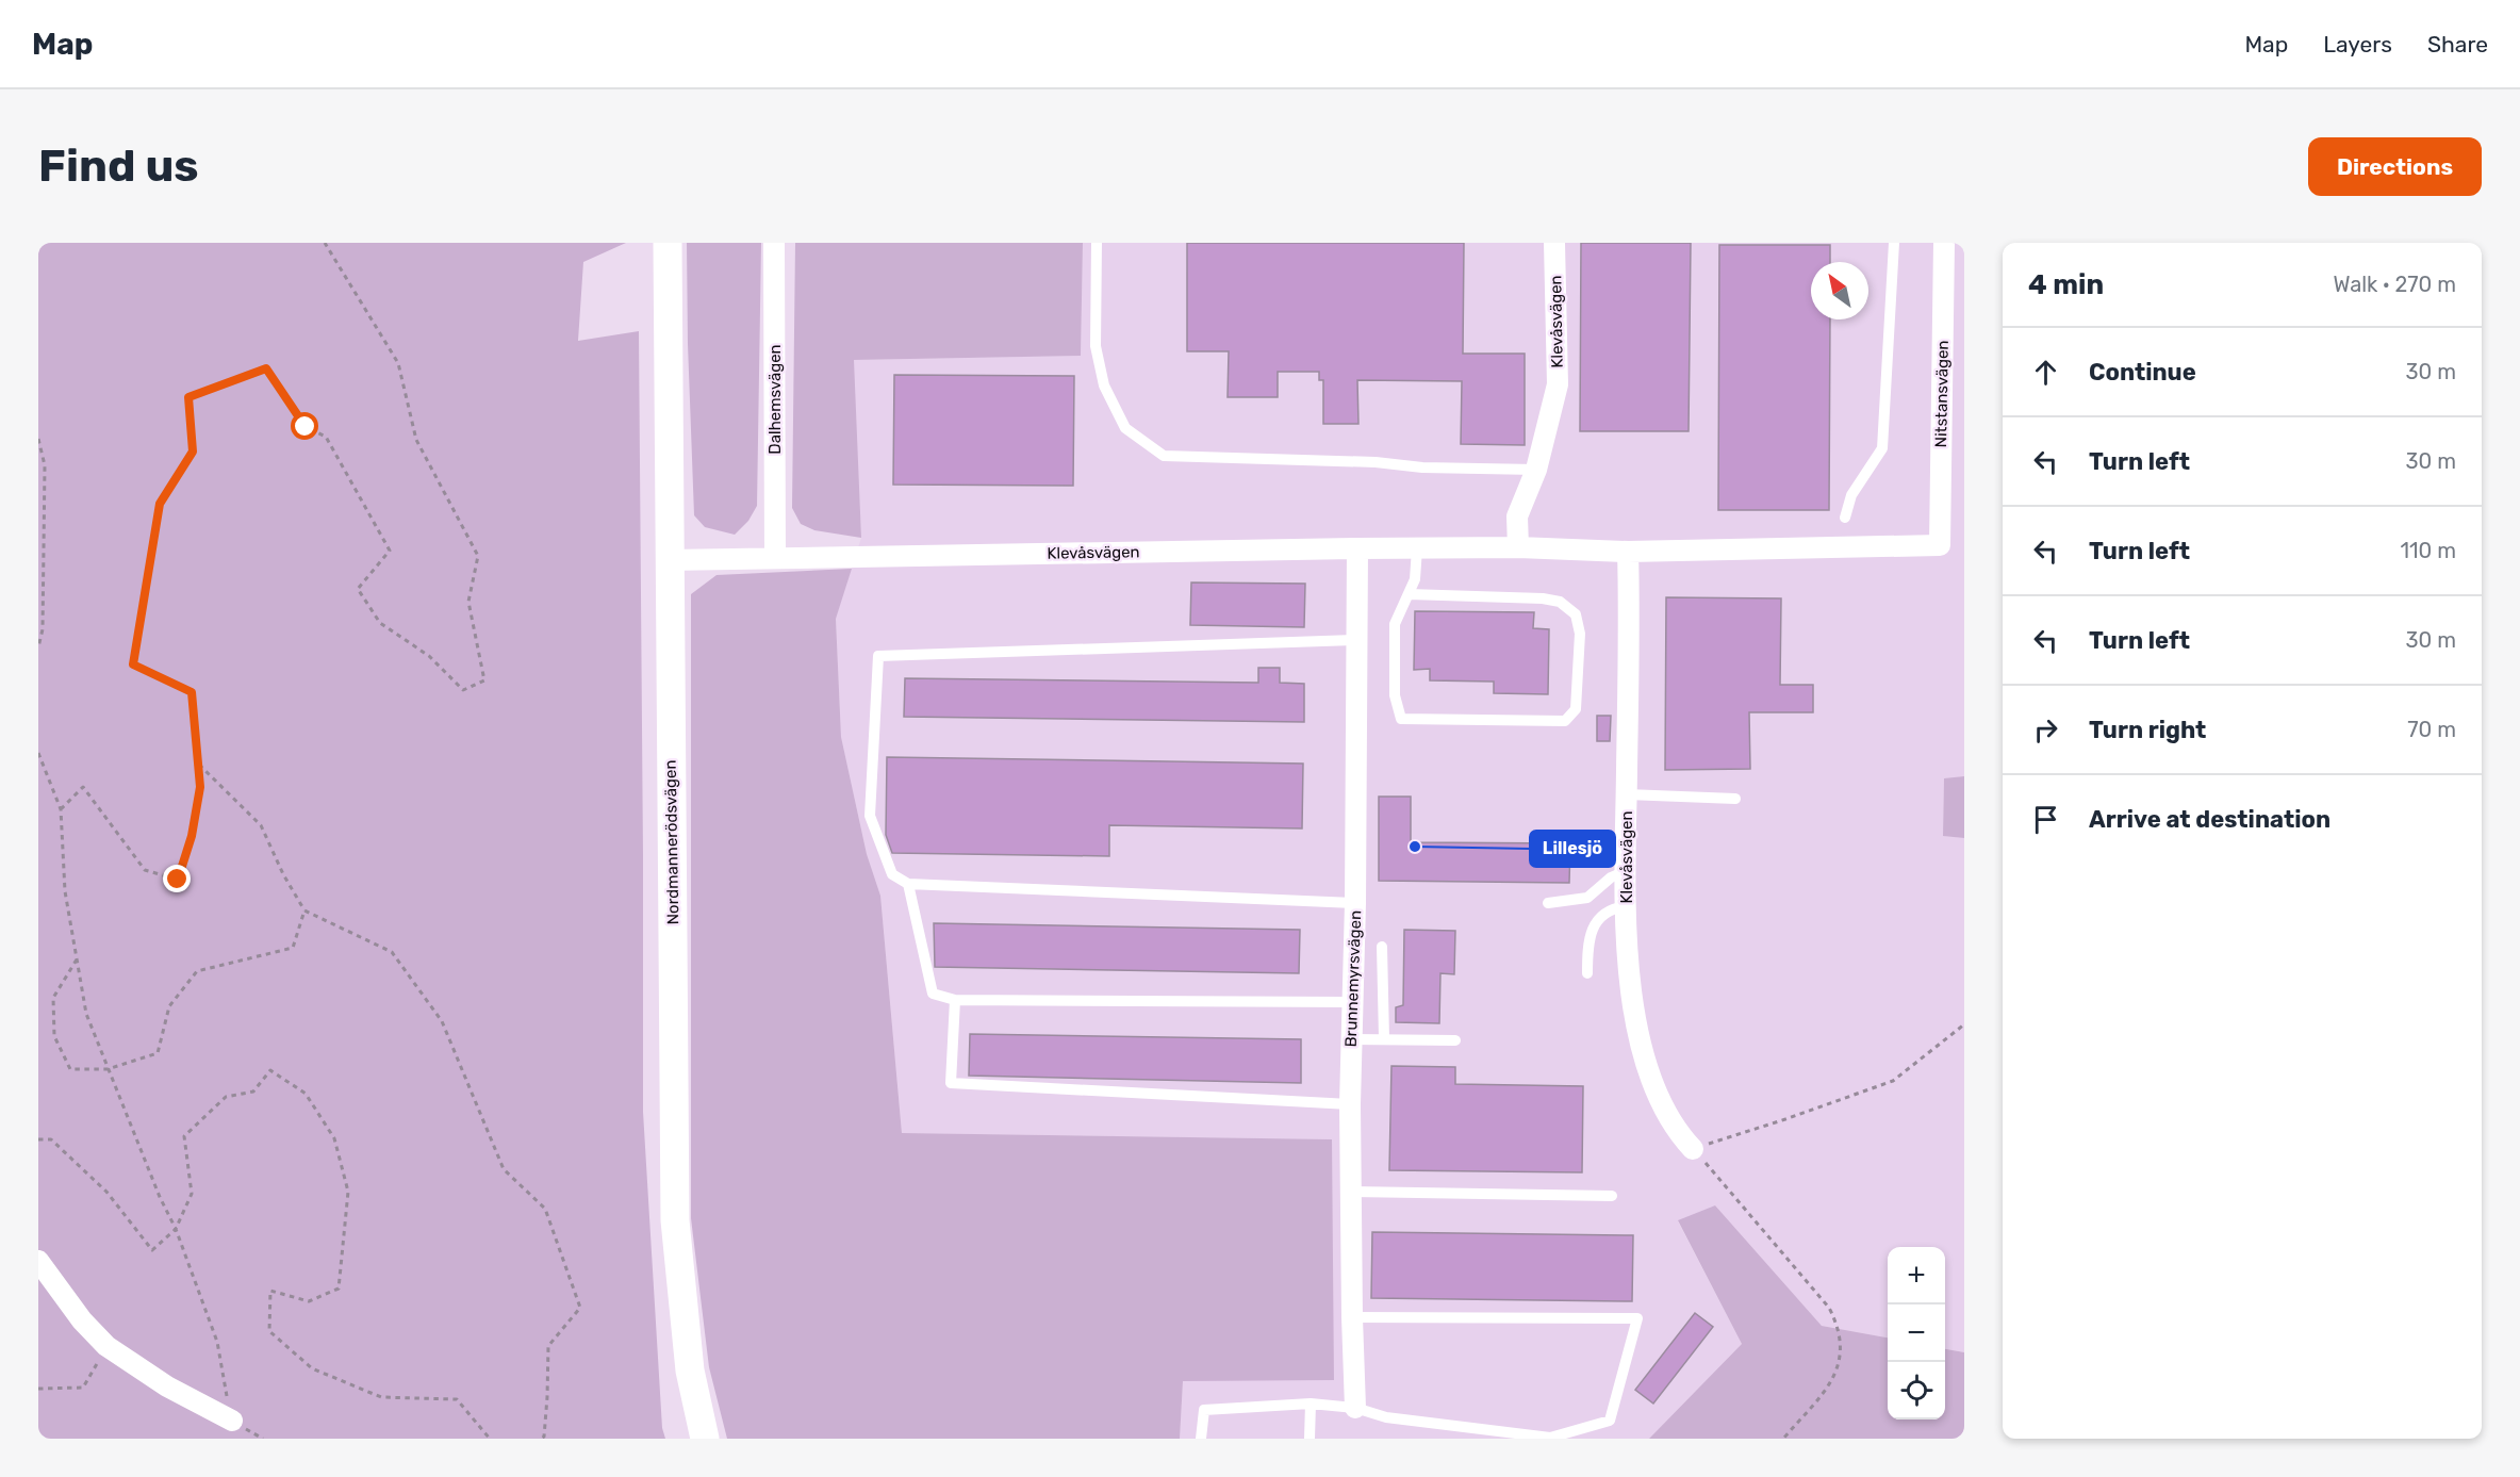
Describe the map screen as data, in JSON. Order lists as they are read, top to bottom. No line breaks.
{"streets":{"main road":["Nordmannerödsvägen"],"street":["Klevåsvägen","Nitstansvägen","Dalhemsvägen","Brunnemyrsvägen"]},"crossings":[["Klevåsvägen","Nitstansvägen"],["Klevåsvägen","Dalhemsvägen"],["Klevåsvägen","Nordmannerödsvägen"],["Klevåsvägen","Brunnemyrsvägen"]],"places":["Lillesjö"],"north":"top left","page":{"header":"Map","nav":["Map","Layers","Share"],"buttons":"Directions","title":"Find us","heading":["4 min","Walk · 270 m"],"list":[["Continue","30 m"],["Turn left","30 m"],["Turn left","110 m"],["Turn left","30 m"],["Turn right","70 m"],"Arrive at destination"],"map_buttons":["+","−"]}}
